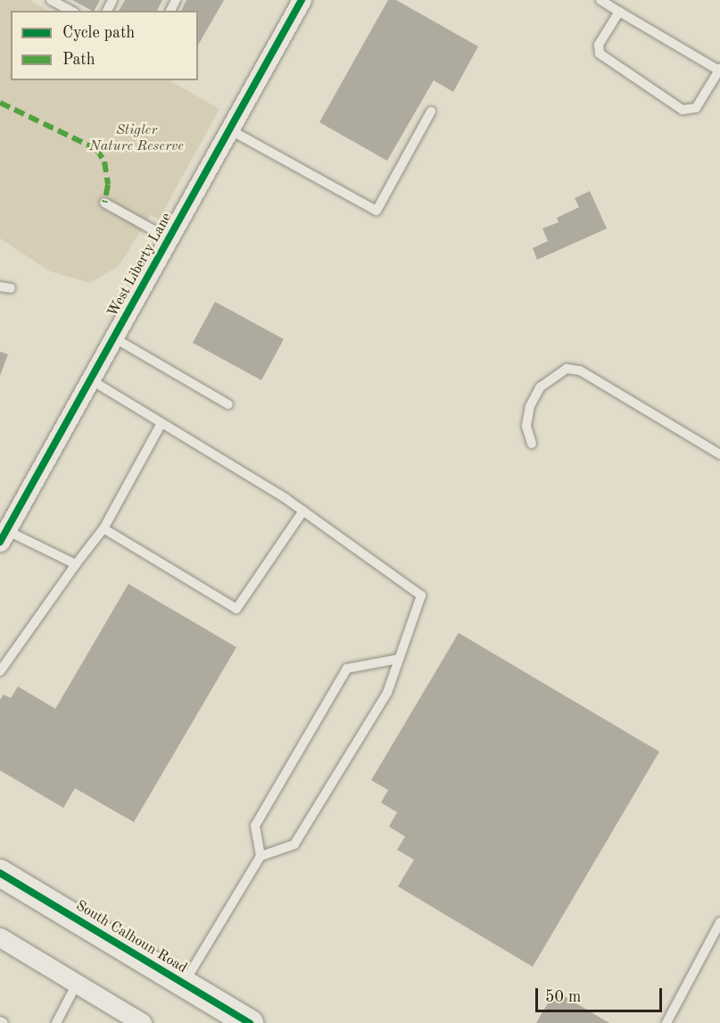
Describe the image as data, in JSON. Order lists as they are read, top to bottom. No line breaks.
{"streets":{"street":["West Liberty Lane","South Calhoun Road"]},"parks":["Stigler Nature Reserve"],"legend":["Cycle path","Path"],"scale_bar":"50 m"}
